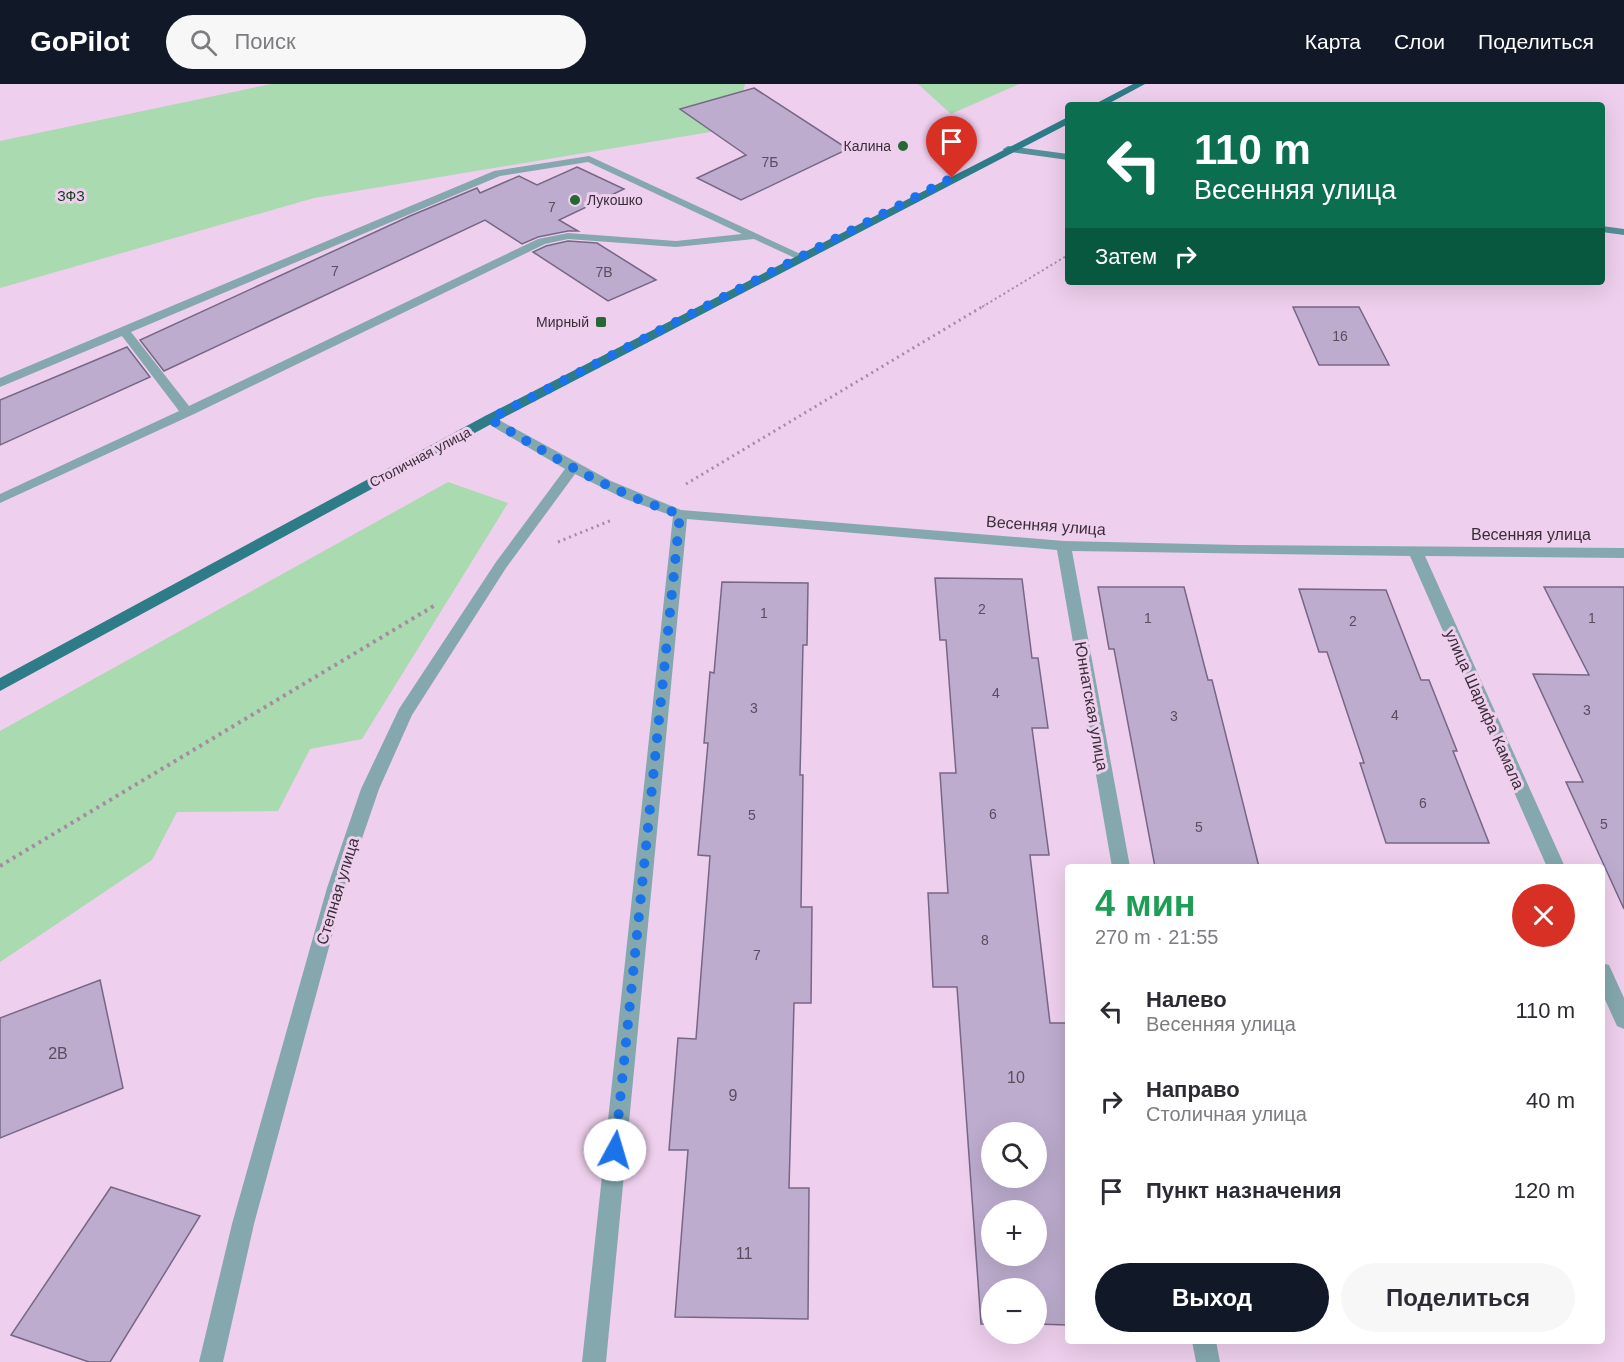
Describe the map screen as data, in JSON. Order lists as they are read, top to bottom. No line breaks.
{"streets":{"main road":["Столичная улица"],"street":["Весенняя улица","Юннатская улица","улица Шарифа Камала","Степная улица"]},"crossings":[["Столичная улица","Весенняя улица"],["Весенняя улица","Юннатская улица"],["Весенняя улица","улица Шарифа Камала"],["Весенняя улица","Степная улица"]],"parks":["ЗФЗ"],"places":{"other":["Калина","Лукошко"],"transit":["Мирный"]},"house_numbers":["7Б","7","7","7В","16","2","1","1","1","2","4","3","3","4","3","6","6","5","5","5","8","7","2В","10","9","11"],"page":{"header":"GoPilot","search":"Поиск","nav":["Карта","Слои","Поделиться"],"turn":["110 m","Весенняя улица"],"then":"Затем","heading":["4 мин","270 m · 21:55"],"list":[{"name":"Налево","note":"Весенняя улица","value":"110 m"},{"name":"Направо","note":"Столичная улица","value":"40 m"},{"name":"Пункт назначения","value":"120 m"}],"map_buttons":["+","−"],"buttons":["Выход","Поделиться"]}}
